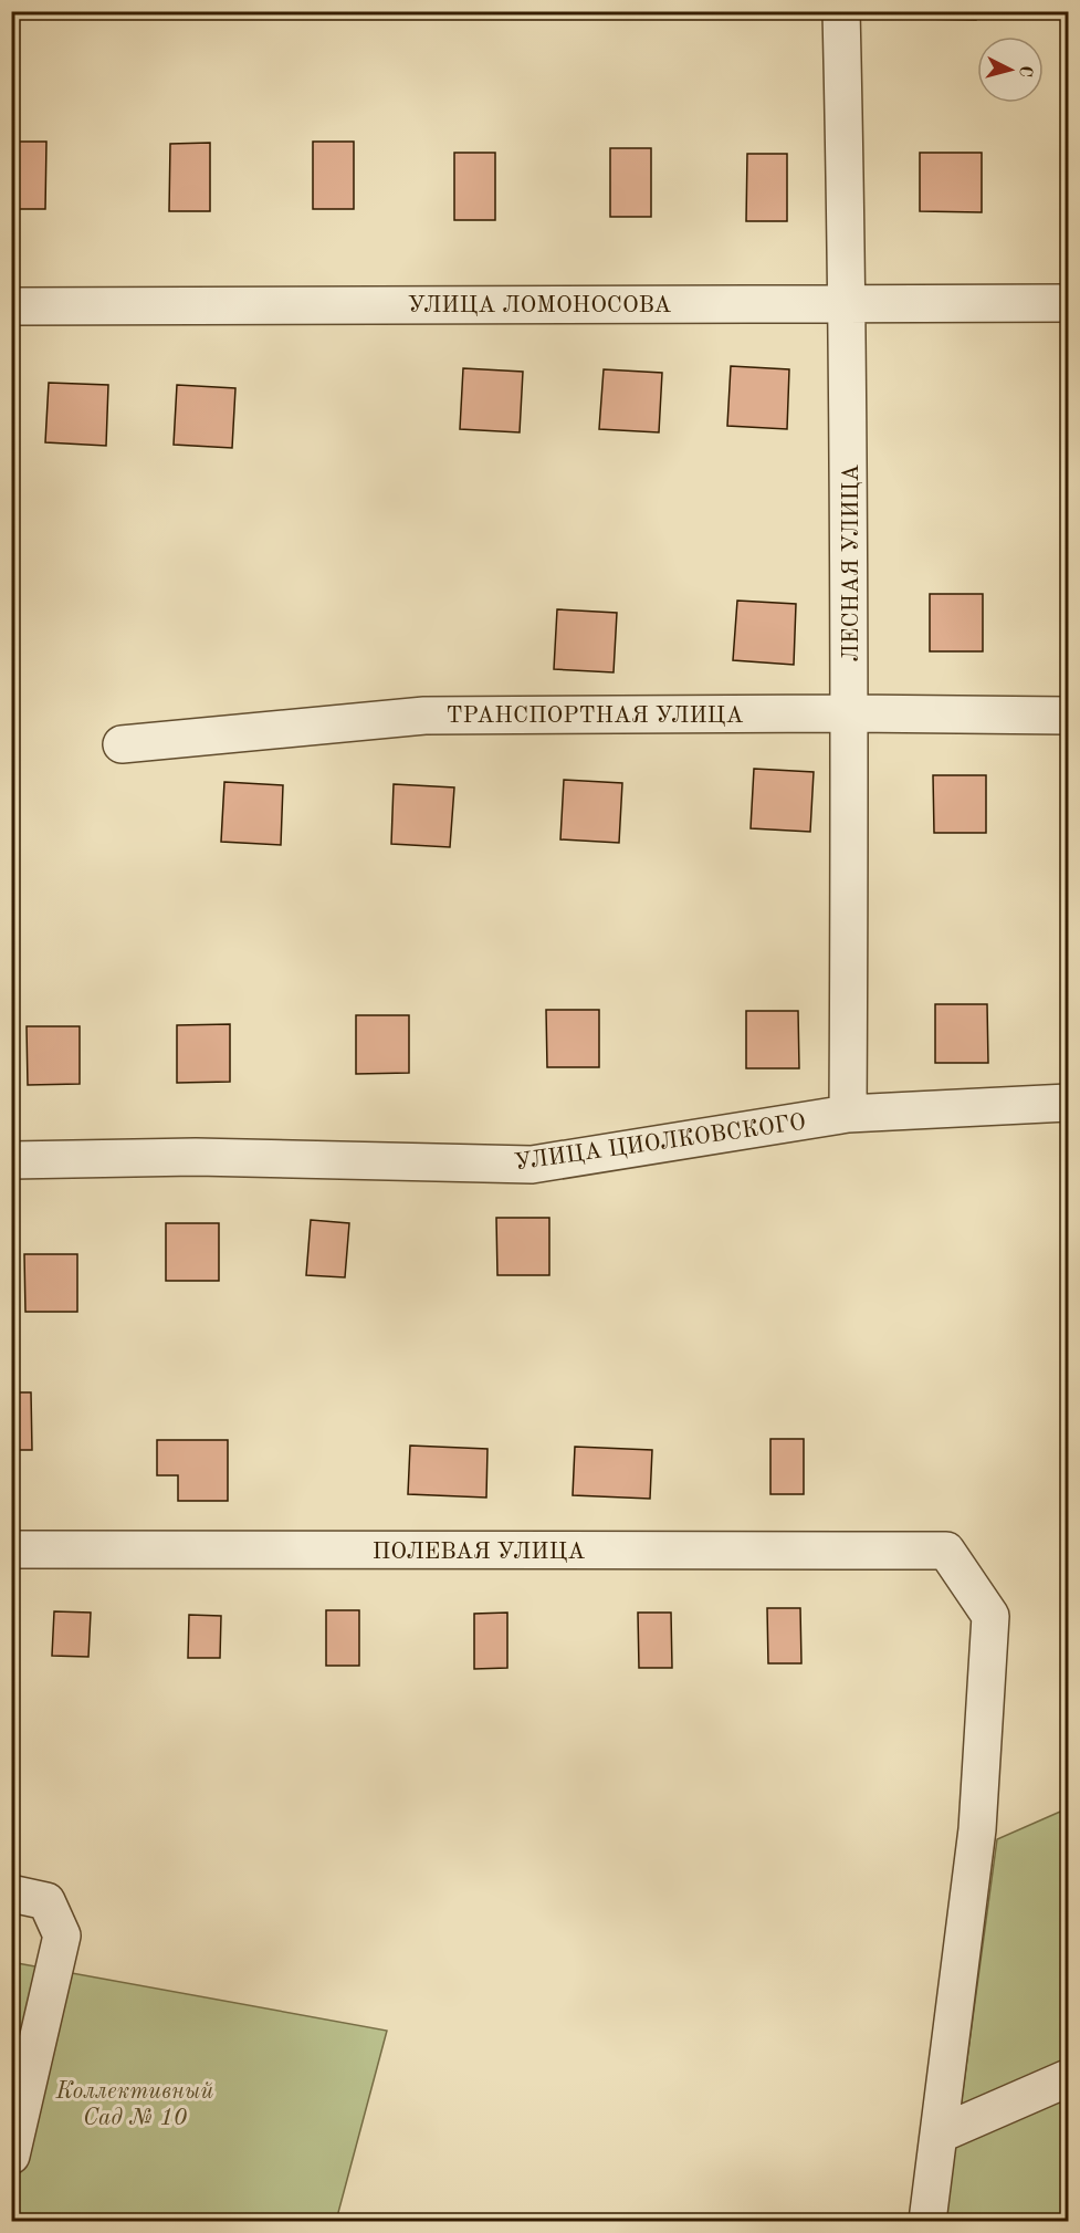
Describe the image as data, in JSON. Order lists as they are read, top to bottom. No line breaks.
{"streets":{"street":["УЛИЦА ЛОМОНОСОВА","ЛЕСНАЯ УЛИЦА","ТРАНСПОРТНАЯ УЛИЦА","УЛИЦА ЦИОЛКОВСКОГО","ПОЛЕВАЯ УЛИЦА"]},"crossings":[["УЛИЦА ЛОМОНОСОВА","ЛЕСНАЯ УЛИЦА"],["ЛЕСНАЯ УЛИЦА","ТРАНСПОРТНАЯ УЛИЦА"],["ЛЕСНАЯ УЛИЦА","УЛИЦА ЦИОЛКОВСКОГО"]],"parks":["Коллективный Сад № 10"],"north":"right"}
